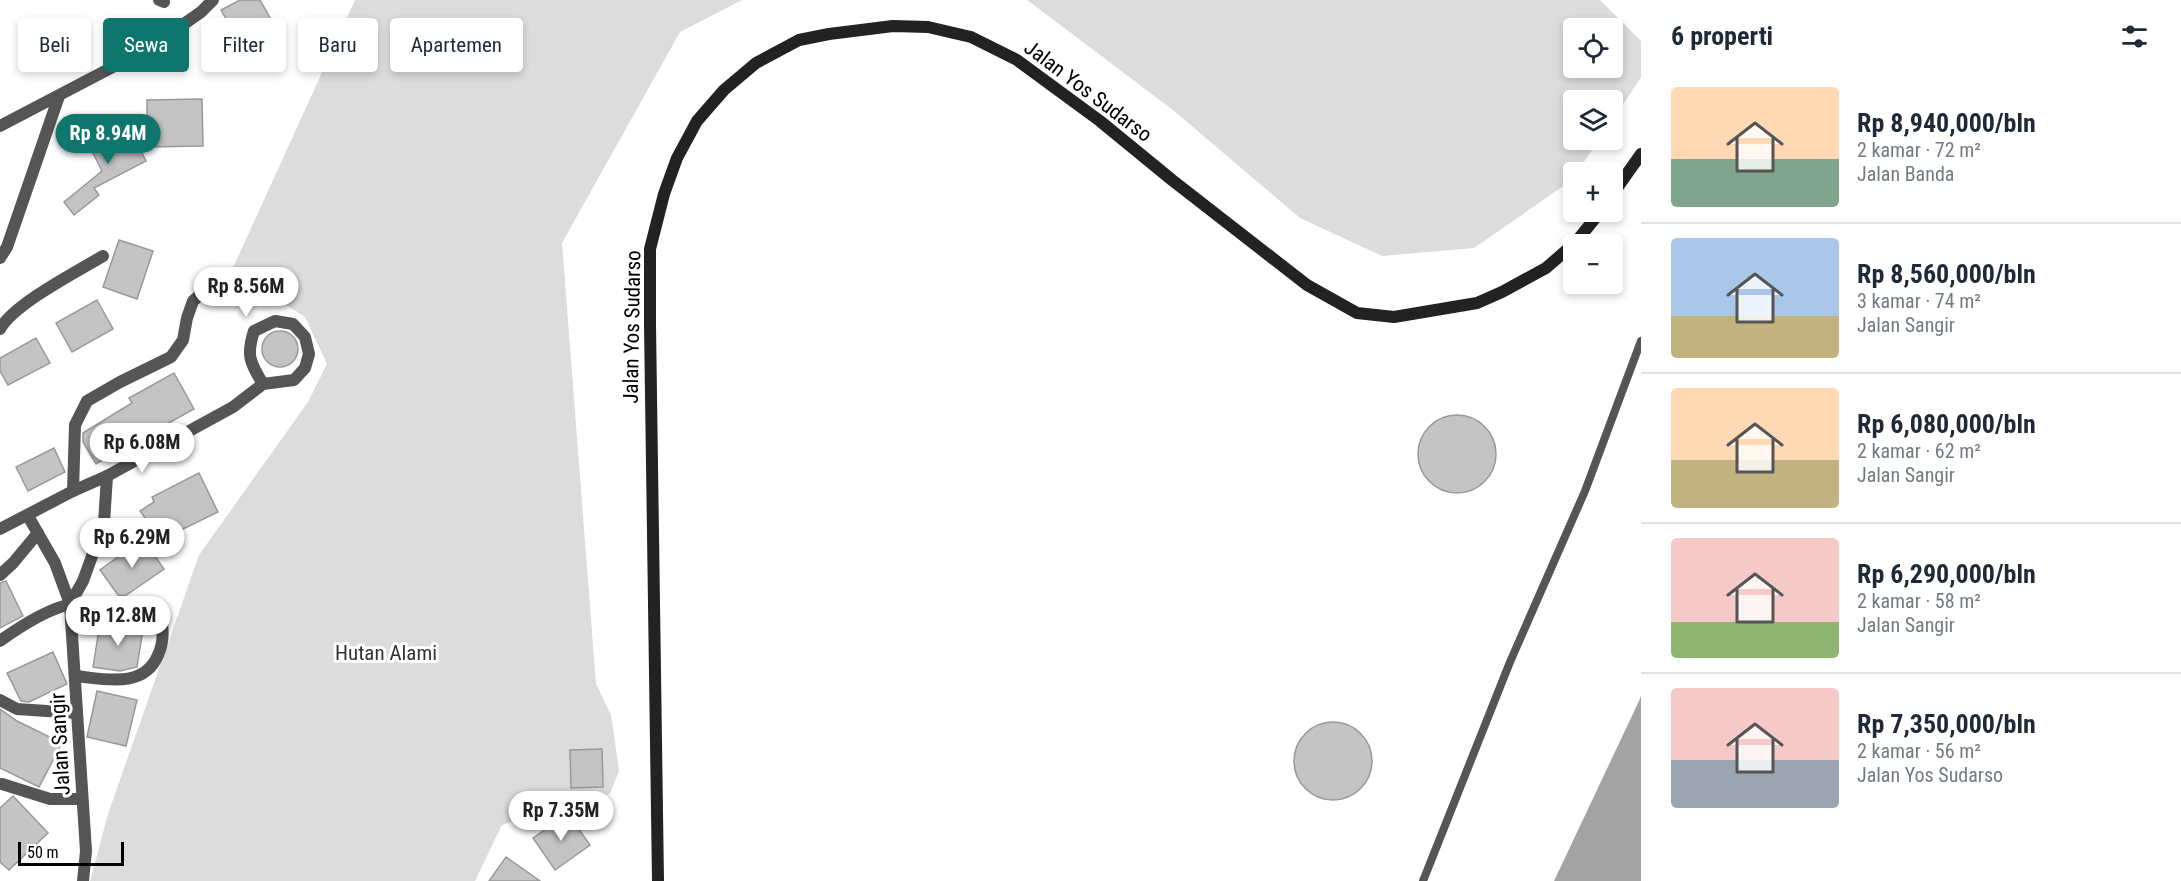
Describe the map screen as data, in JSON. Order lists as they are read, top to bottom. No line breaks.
{"streets":{"main road":["Jalan Yos Sudarso"],"street":["Jalan Sangir"]},"parks":["Hutan Alami"],"scale_bar":"50 m","page":{"heading":"6 properti","map_buttons":["+","−"],"chip":["Beli","Sewa","Filter","Baru","Apartemen"],"list":[{"name":"Rp 8,940,000/bln","note":"2 kamar · 72 m² · Jalan Banda"},{"name":"Rp 8,560,000/bln","note":"3 kamar · 74 m² · Jalan Sangir"},{"name":"Rp 6,080,000/bln","note":"2 kamar · 62 m² · Jalan Sangir"},{"name":"Rp 6,290,000/bln","note":"2 kamar · 58 m² · Jalan Sangir"},{"name":"Rp 7,350,000/bln","note":"2 kamar · 56 m² · Jalan Yos Sudarso"}],"price":["Rp 8.94M","Rp 8.56M","Rp 6.08M","Rp 6.29M","Rp 12.8M","Rp 7.35M"],"scale":"50 m"}}
